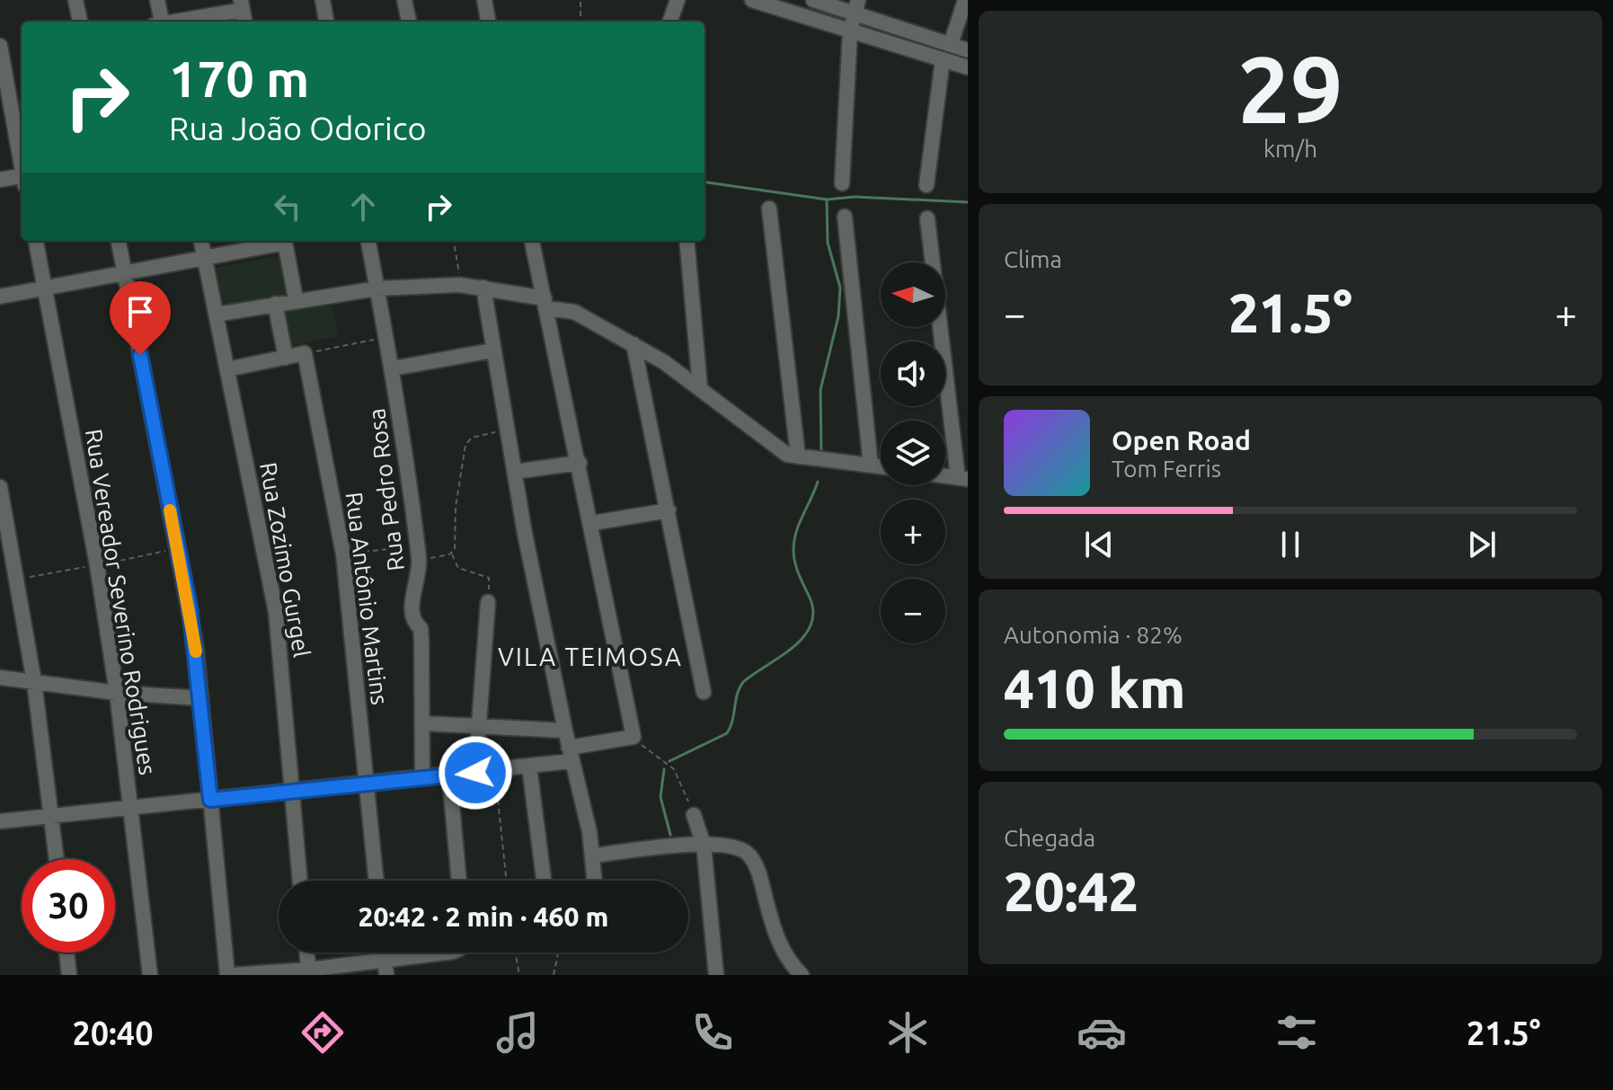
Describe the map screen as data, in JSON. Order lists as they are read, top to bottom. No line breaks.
{"streets":{"street":["Rua Pedro Rosa","Rua Zozimo Gurgel","Rua Antônio Martins","Rua Vereador Severino Rodrigues"]},"districts":["VILA TEIMOSA"],"north":"left","page":{"tile":[["29","km/h"],"Clima",["Autonomia · 82%","410 km"],["Chegada","20:42"]],"turn":["170 m","Rua João Odorico"],"map_buttons":["+","−"],"heat":["−","21.5°","+"],"song":["Open Road","Tom Ferris"],"limit":"30","trip":"20:42 · 2 min · 460 m","tabs":["20:40","21.5°"]}}
